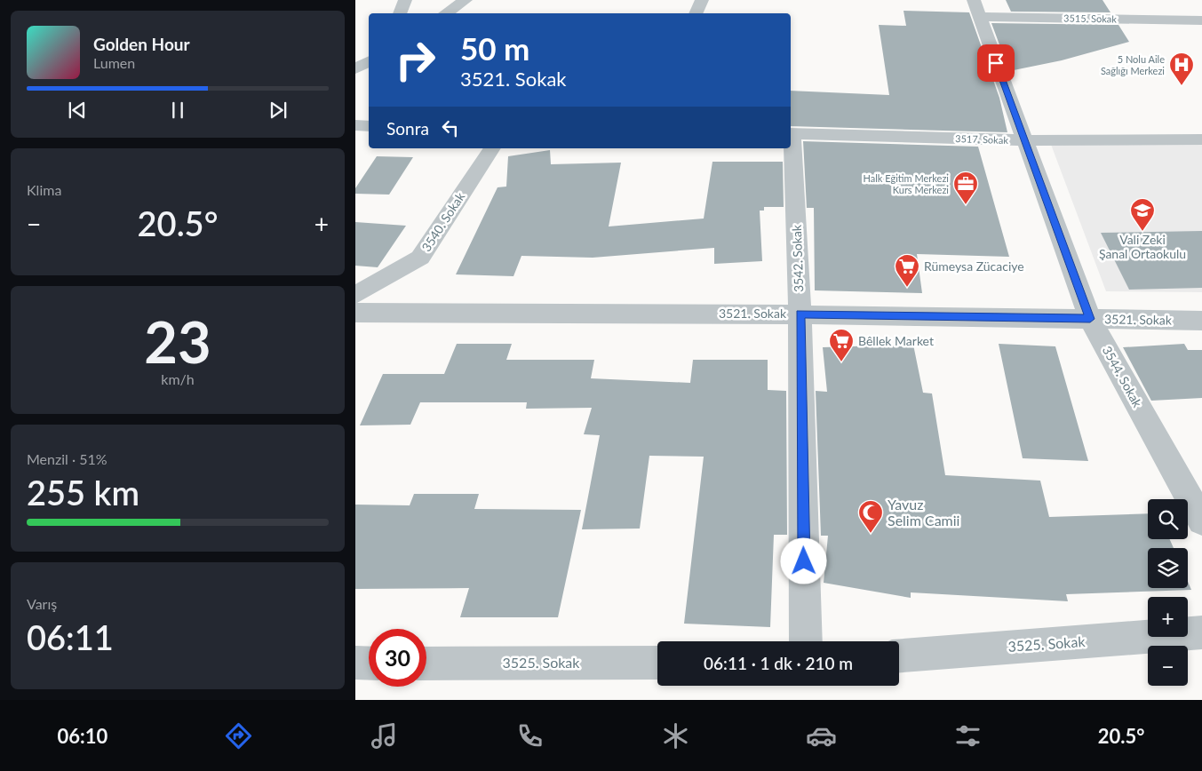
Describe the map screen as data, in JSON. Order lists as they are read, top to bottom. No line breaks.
{"streets":{"street":["3515. Sokak","3517. Sokak","3540. Sokak","3542. Sokak","3521. Sokak","3544. Sokak","3525. Sokak"]},"crossings":[["3515. Sokak","3544. Sokak"],["3517. Sokak","3542. Sokak"],["3517. Sokak","3544. Sokak"],["3542. Sokak","3521. Sokak"],["3521. Sokak","3544. Sokak"]],"places":{"hospital":["5 Nolu Aile Sağlığı Merkezi"],"office":["Halk Eğitim Merkezi Kurs Merkezi"],"school or university":["Vali Zeki Şanal Ortaokulu"],"supermarket":["Rümeysa Zücaciye","Bêllek Market"],"mosque":["Yavuz Selim Camii"]},"page":{"turn":["50 m","3521. Sokak"],"song":["Golden Hour","Lumen"],"then":"Sonra","tile":["Klima",["23","km/h"],["Menzil · 51%","255 km"],["Varış","06:11"]],"heat":["−","20.5°","+"],"map_buttons":["+","−"],"limit":"30","trip":"06:11 · 1 dk · 210 m","tabs":["06:10","20.5°"]}}
